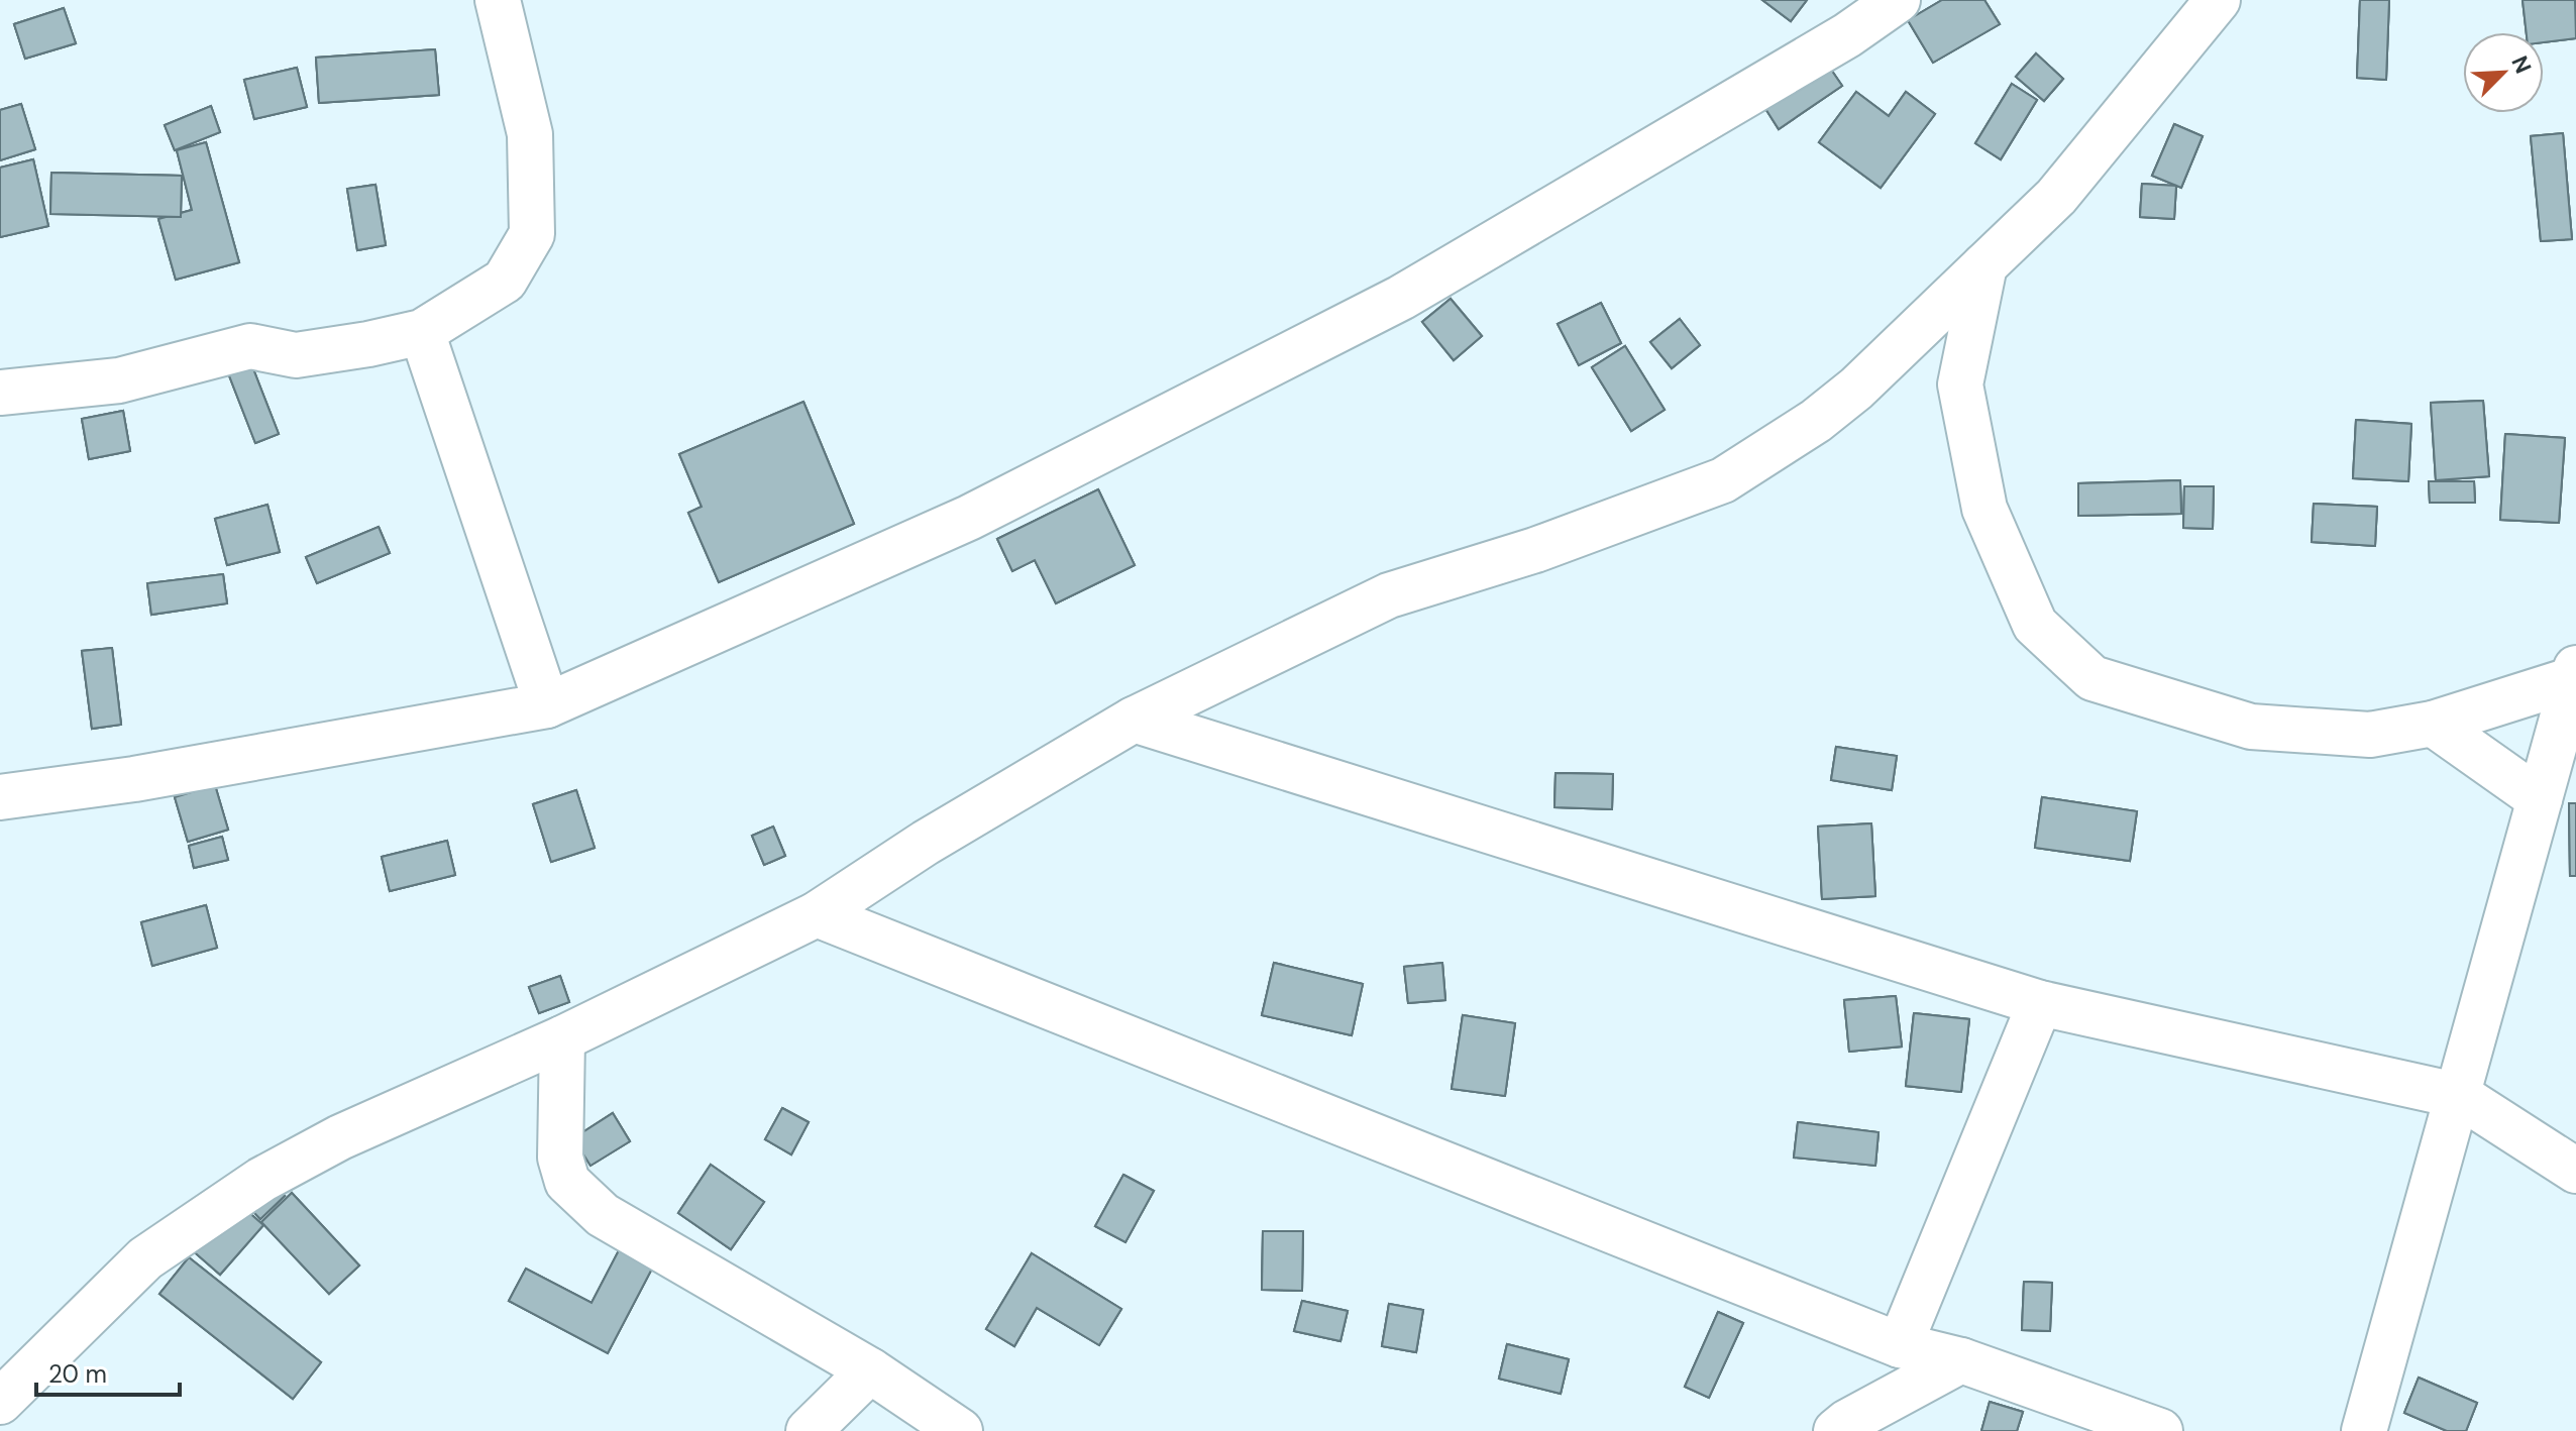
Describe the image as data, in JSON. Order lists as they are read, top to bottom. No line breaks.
{"scale_bar":"20 m","north":"top right"}
